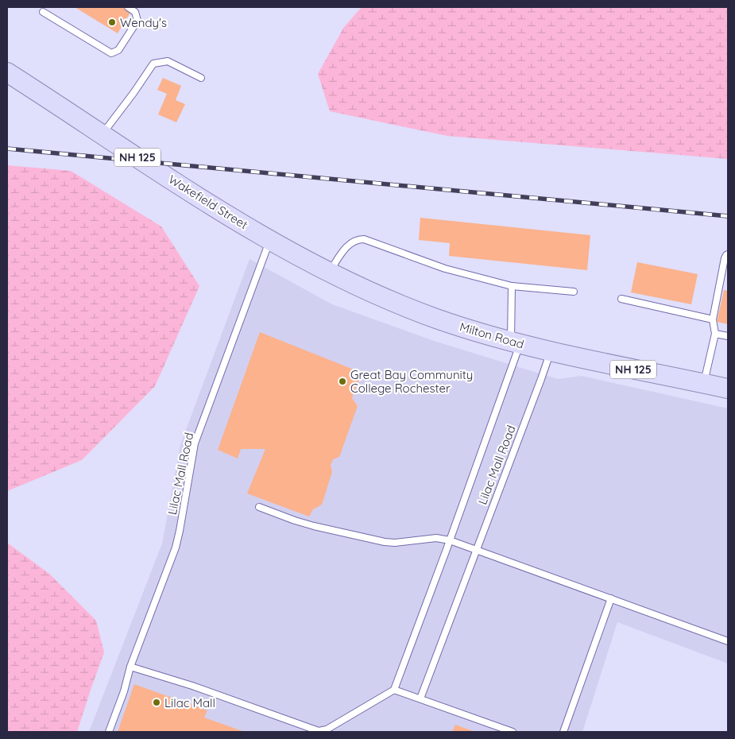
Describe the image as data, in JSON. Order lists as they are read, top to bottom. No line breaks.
{"streets":{"main road":["NH 125","Wakefield Street","Milton Road"],"lane":["Lilac Mall Road"]},"crossings":[["Wakefield Street","Milton Road"],["Wakefield Street","Lilac Mall Road"],["Milton Road","Lilac Mall Road"]],"places":["Wendy's","Great Bay Community College Rochester","Lilac Mall"]}
